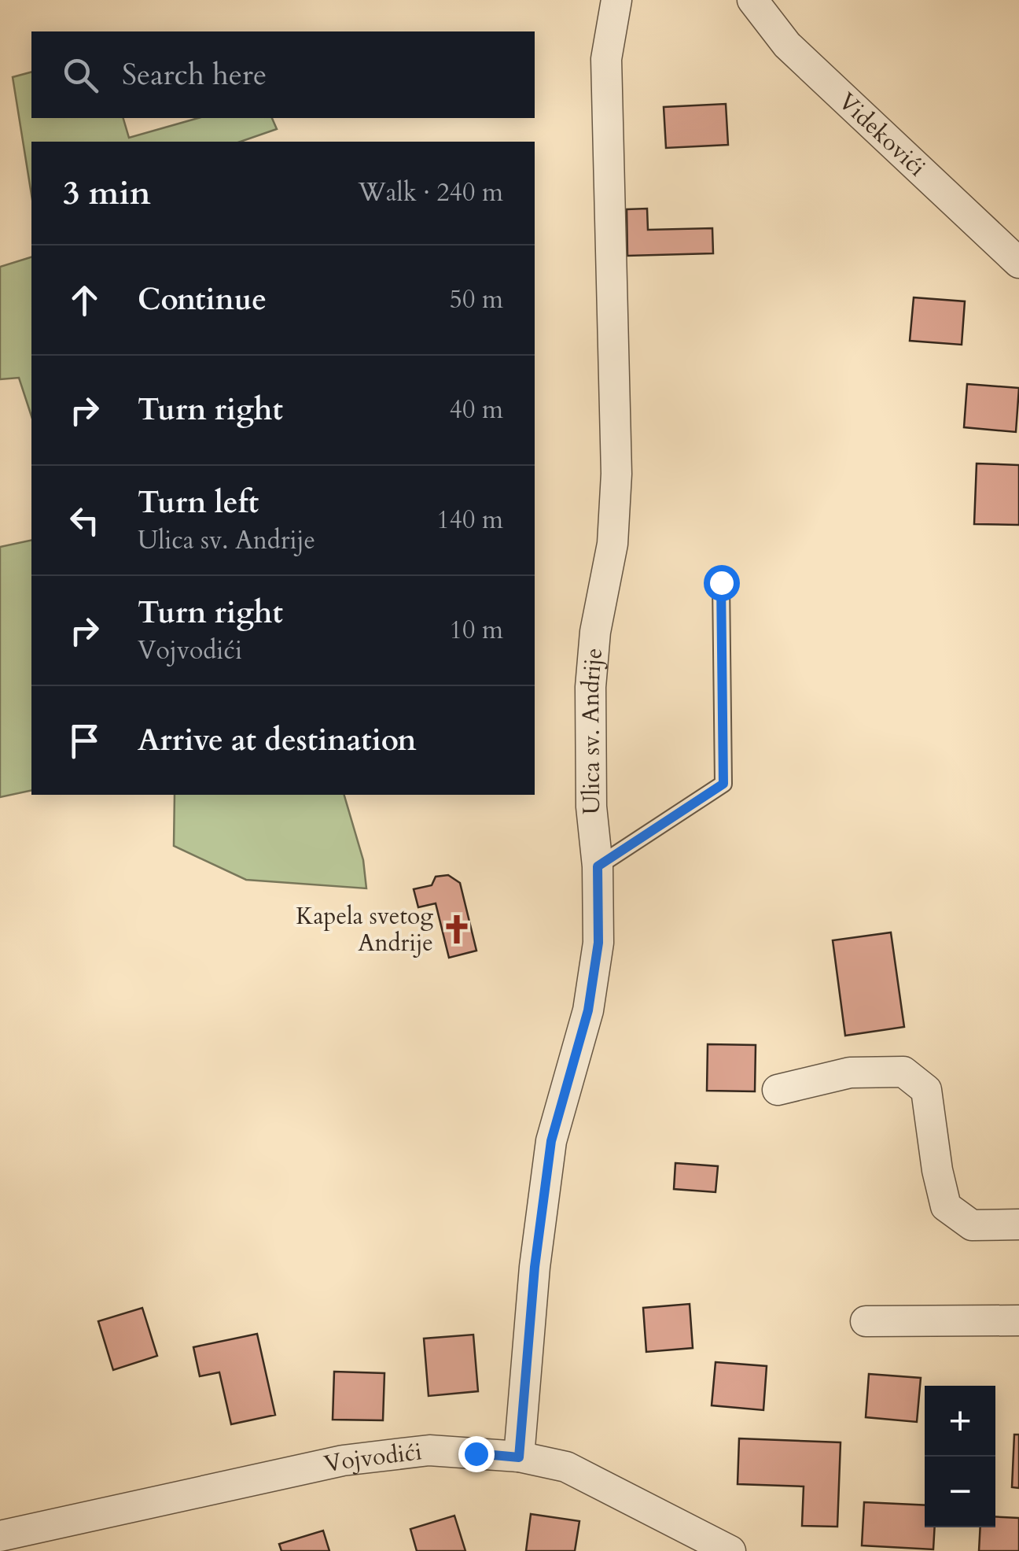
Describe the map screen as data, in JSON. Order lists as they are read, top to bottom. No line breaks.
{"streets":{"street":["Videkovići","Ulica sv. Andrije","Vojvodići"]},"crossings":[["Ulica sv. Andrije","Vojvodići"]],"places":{"church":["Kapela svetog Andrije"]},"page":{"search":"Search here","heading":["3 min","Walk · 240 m"],"list":[["Continue","50 m"],["Turn right","40 m"],["Turn left","Ulica sv. Andrije","140 m"],["Turn right","Vojvodići","10 m"],"Arrive at destination"],"map_buttons":["+","−"]}}
